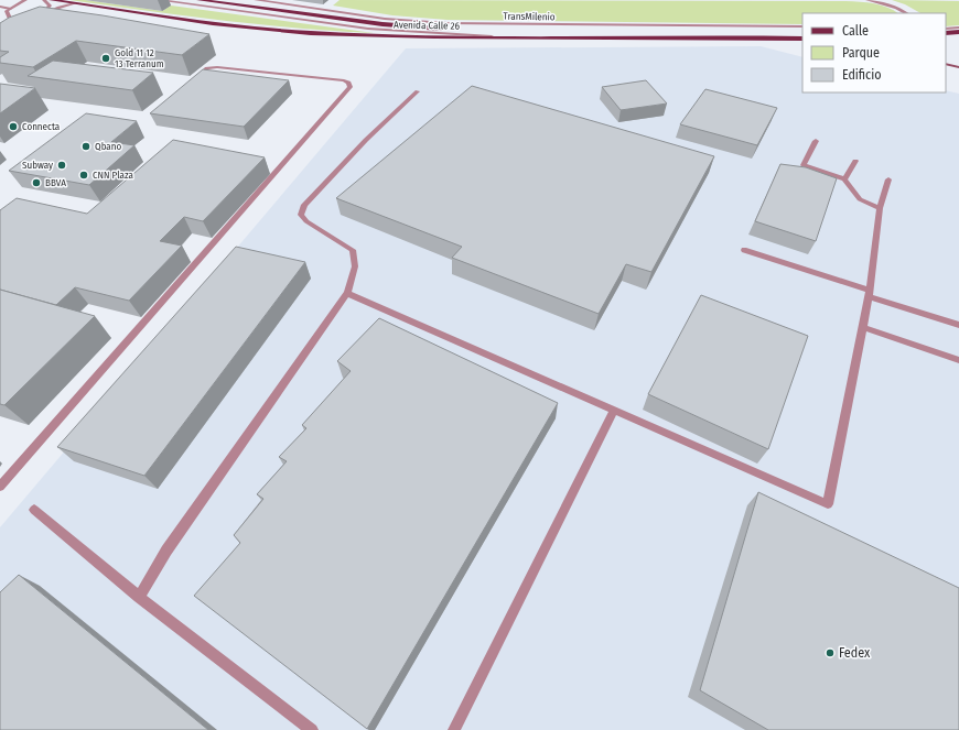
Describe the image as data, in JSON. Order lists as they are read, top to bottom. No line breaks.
{"streets":{"main road":["Avenida Calle 26"],"street":["TransMilenio"]},"places":["Gold 11 12 13 Terranum","Connecta","Qbano","Subway","CNN Plaza","BBVA","Fedex"],"legend":["Calle","Parque","Edificio"]}
